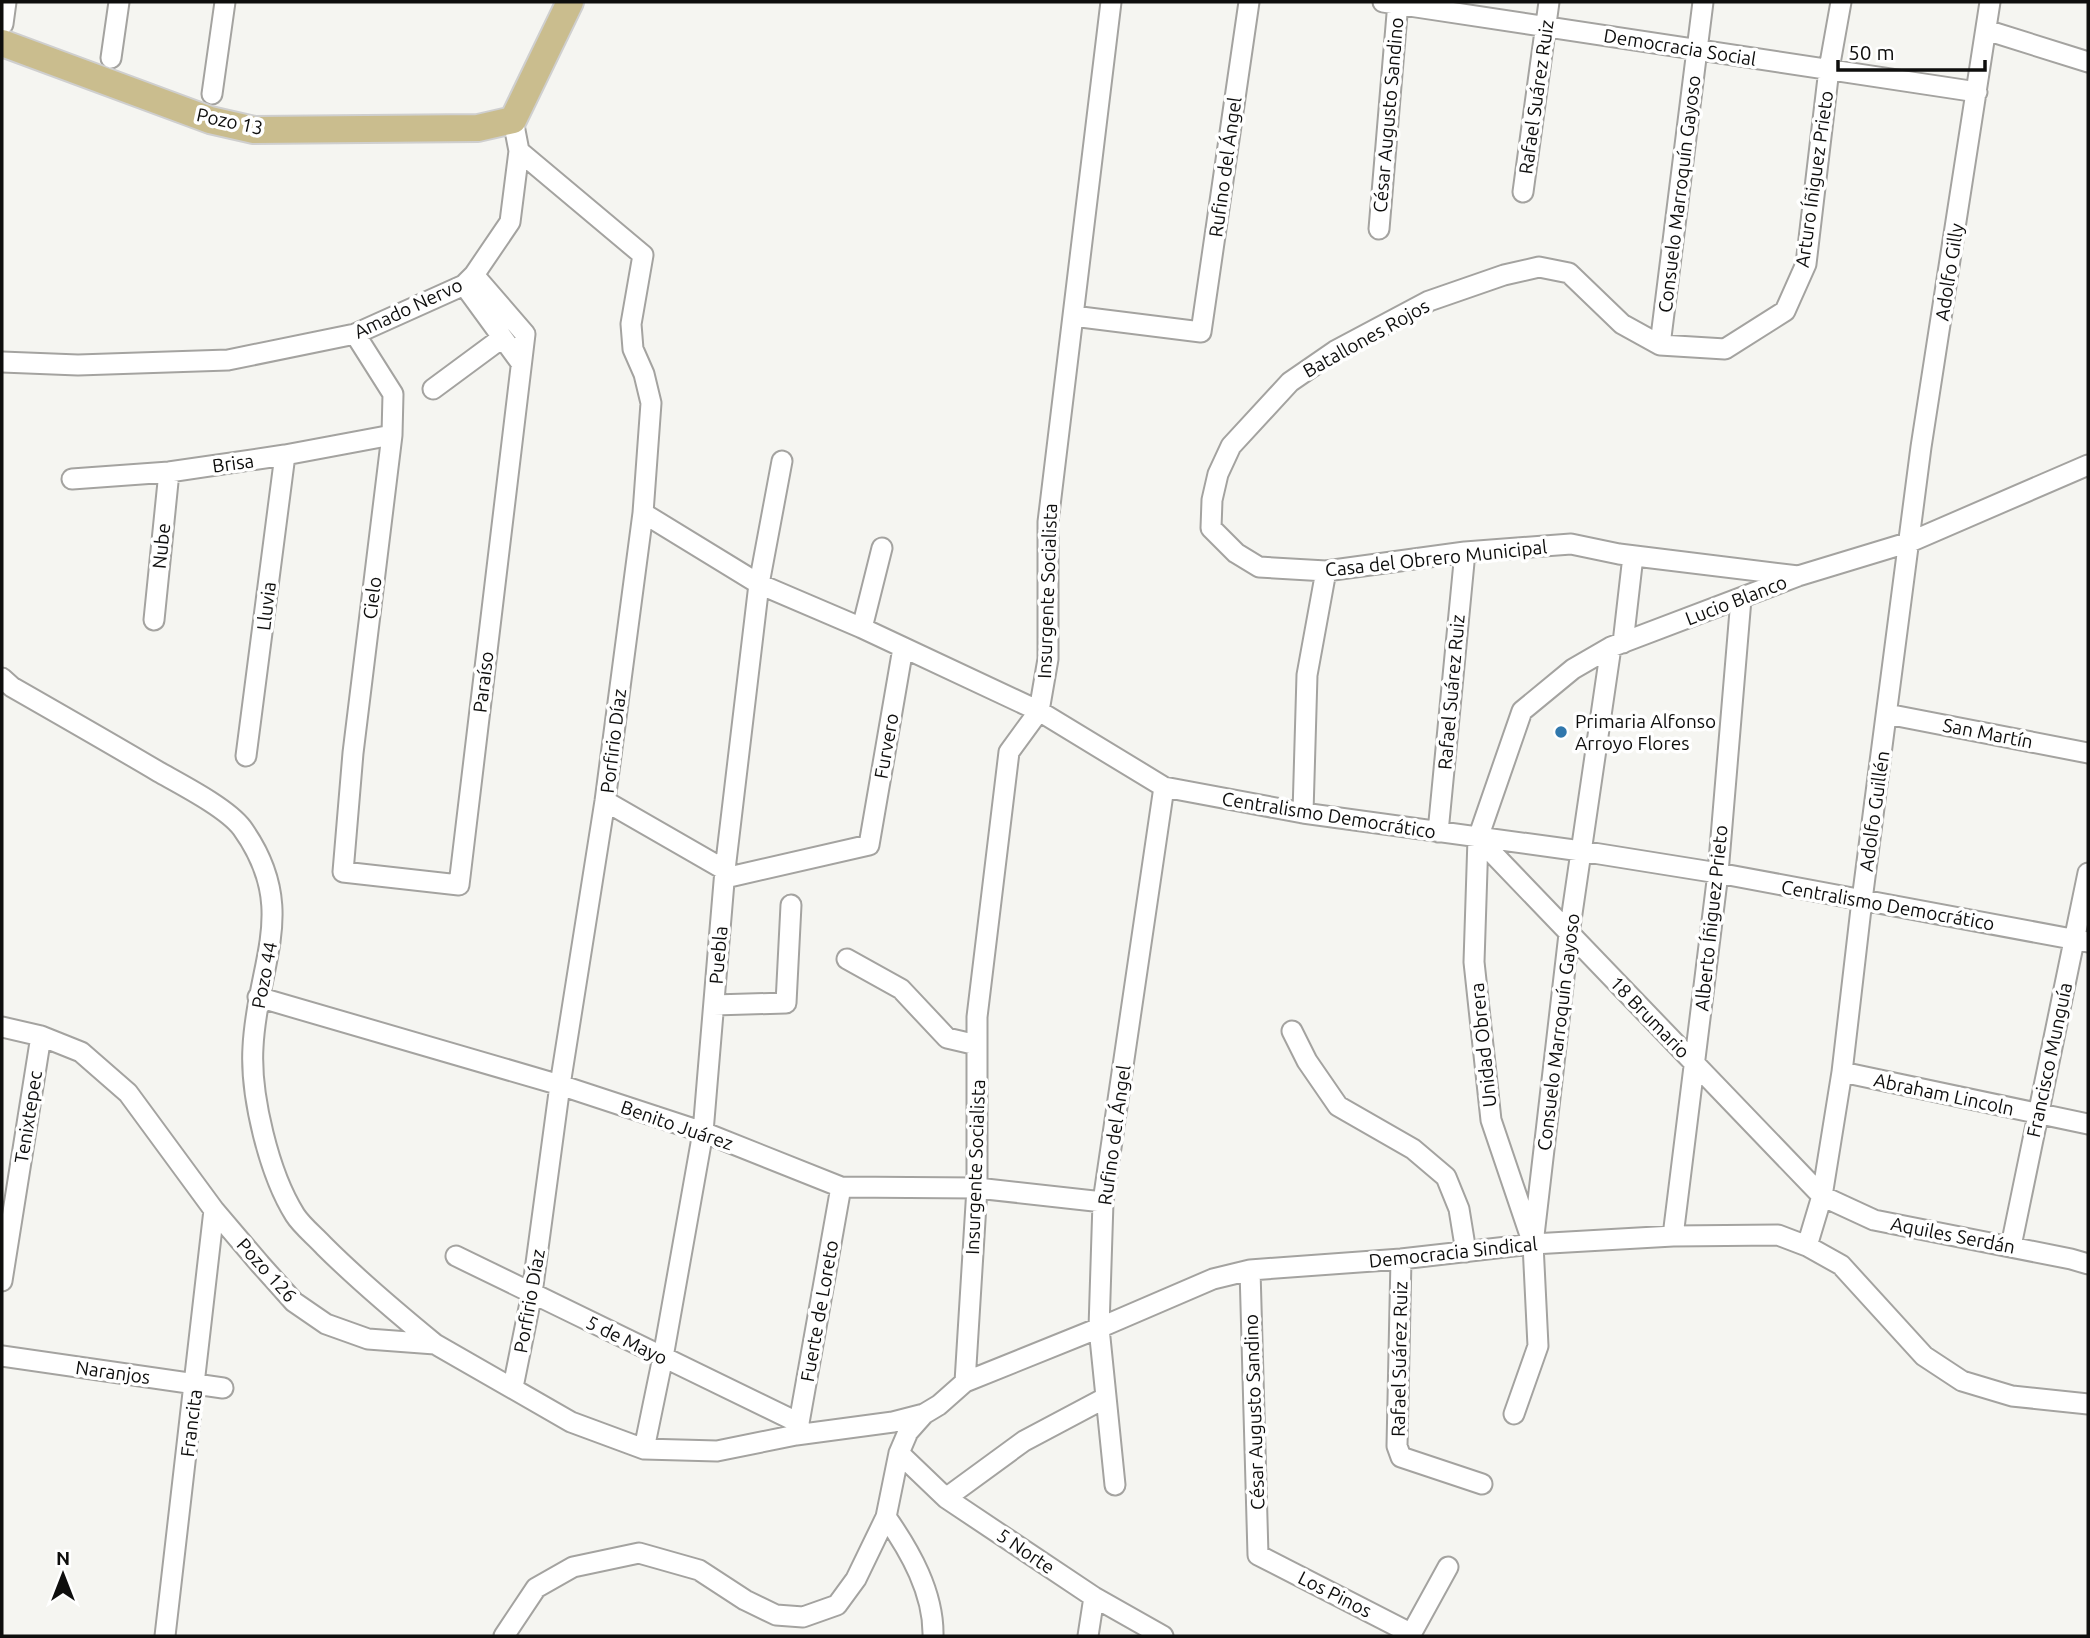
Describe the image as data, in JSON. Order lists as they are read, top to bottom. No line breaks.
{"streets":{"main road":["Pozo 13"],"street":["Democracia Social","Rafael Suárez Ruiz","César Augusto Sandino","Rufino del Ángel","Arturo Íñiguez Prieto","Consuelo Marroquín Gayoso","Adolfo Gilly","Amado Nervo","Batallones Rojos","Brisa","Nube","Casa del Obrero Municipal","Insurgente Socialista","Cielo","Lucio Blanco","Lluvia","Paraíso","San Martín","Porfirio Díaz","Furvero","Adolfo Guillén","Centralismo Democrático","Alberto Íñiguez Prieto","Puebla","Pozo 44","18 Brumario","Unidad Obrera","Francisco Munguía","Abraham Lincoln","Tenixtepec","Benito Juárez","Aquiles Serdán","Democracia Sindical","Pozo 126","Fuerte de Loreto","5 de Mayo","Naranjos","Francita","5 Norte","Los Pinos"]},"crossings":[["Democracia Social","Rafael Suárez Ruiz"],["Democracia Social","César Augusto Sandino"],["Democracia Social","Arturo Íñiguez Prieto"],["Democracia Social","Consuelo Marroquín Gayoso"],["Democracia Social","Adolfo Gilly"],["Rafael Suárez Ruiz","Casa del Obrero Municipal"],["Rafael Suárez Ruiz","Centralismo Democrático"],["Rafael Suárez Ruiz","Democracia Sindical"],["César Augusto Sandino","Democracia Sindical"],["César Augusto Sandino","Los Pinos"],["Pozo 13","Amado Nervo"],["Rufino del Ángel","Insurgente Socialista"],["Rufino del Ángel","Centralismo Democrático"],["Rufino del Ángel","Benito Juárez"],["Rufino del Ángel","Democracia Sindical"],["Arturo Íñiguez Prieto","Batallones Rojos"],["Consuelo Marroquín Gayoso","Batallones Rojos"],["Consuelo Marroquín Gayoso","Casa del Obrero Municipal"],["Consuelo Marroquín Gayoso","Lucio Blanco"],["Consuelo Marroquín Gayoso","Centralismo Democrático"],["Consuelo Marroquín Gayoso","18 Brumario"],["Consuelo Marroquín Gayoso","Unidad Obrera"],["Consuelo Marroquín Gayoso","Democracia Sindical"],["Adolfo Gilly","Lucio Blanco"],["Adolfo Gilly","Adolfo Guillén"],["Amado Nervo","Cielo"],["Amado Nervo","Paraíso"],["Amado Nervo","Porfirio Díaz"],["Batallones Rojos","Casa del Obrero Municipal"],["Brisa","Nube"],["Brisa","Cielo"],["Brisa","Lluvia"],["Casa del Obrero Municipal","Lucio Blanco"],["Insurgente Socialista","Centralismo Democrático"],["Insurgente Socialista","Benito Juárez"],["Insurgente Socialista","Democracia Sindical"],["Cielo","Paraíso"],["Lucio Blanco","Adolfo Guillén"],["Lucio Blanco","Centralismo Democrático"],["Lucio Blanco","Alberto Íñiguez Prieto"],["Lucio Blanco","18 Brumario"],["Lucio Blanco","Unidad Obrera"],["San Martín","Adolfo Guillén"],["Porfirio Díaz","Centralismo Democrático"],["Porfirio Díaz","Benito Juárez"],["Porfirio Díaz","Pozo 126"],["Porfirio Díaz","5 de Mayo"],["Furvero","Centralismo Democrático"],["Furvero","Puebla"],["Adolfo Guillén","Centralismo Democrático"],["Adolfo Guillén","18 Brumario"],["Adolfo Guillén","Abraham Lincoln"],["Adolfo Guillén","Aquiles Serdán"],["Adolfo Guillén","Democracia Sindical"],["Centralismo Democrático","Alberto Íñiguez Prieto"],["Centralismo Democrático","Puebla"],["Centralismo Democrático","18 Brumario"],["Centralismo Democrático","Unidad Obrera"],["Centralismo Democrático","Francisco Munguía"],["Alberto Íñiguez Prieto","18 Brumario"],["Alberto Íñiguez Prieto","Democracia Sindical"],["Puebla","Benito Juárez"],["Puebla","Pozo 126"],["Puebla","5 de Mayo"],["Pozo 44","Benito Juárez"],["Pozo 44","Pozo 126"],["18 Brumario","Unidad Obrera"],["18 Brumario","Aquiles Serdán"],["Unidad Obrera","Democracia Sindical"],["Francisco Munguía","Abraham Lincoln"],["Francisco Munguía","Aquiles Serdán"],["Tenixtepec","Pozo 126"],["Benito Juárez","Fuerte de Loreto"],["Democracia Sindical","Pozo 126"],["Democracia Sindical","Fuerte de Loreto"],["Democracia Sindical","5 de Mayo"],["Pozo 126","Fuerte de Loreto"],["Pozo 126","5 de Mayo"],["Pozo 126","Francita"],["Fuerte de Loreto","5 de Mayo"],["Naranjos","Francita"]],"places":["Primaria Alfonso Arroyo Flores"],"scale_bar":"50 m","north":"top"}
